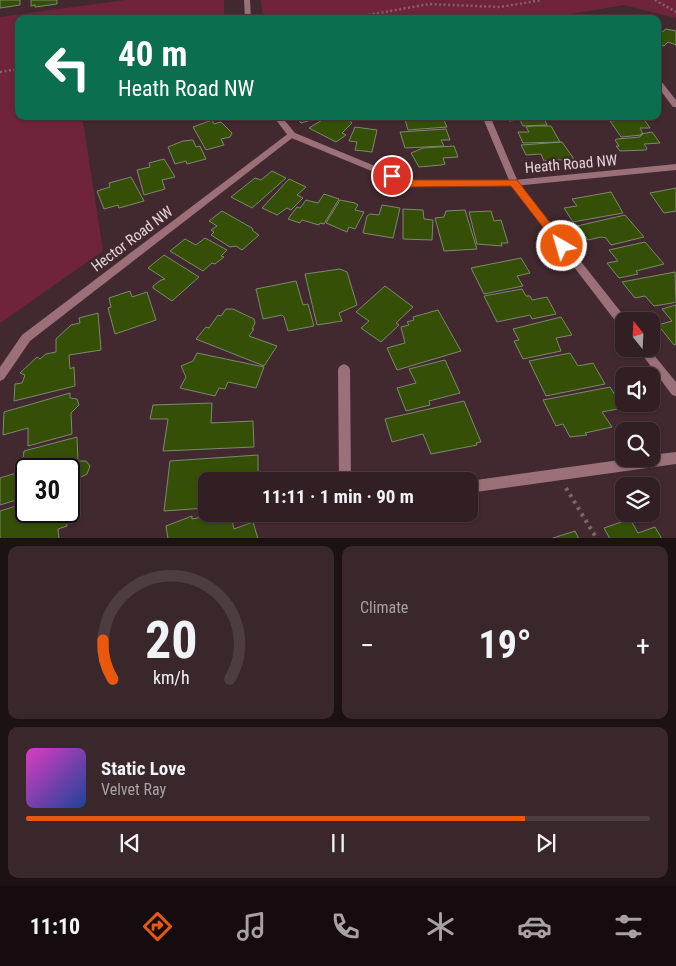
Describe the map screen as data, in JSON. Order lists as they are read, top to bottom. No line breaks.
{"streets":{"street":["Heath Road NW","Hector Road NW"]},"crossings":[["Heath Road NW","Hector Road NW"]],"north":"top","page":{"turn":["40 m","Heath Road NW"],"limit":"30","trip":"11:11 · 1 min · 90 m","tile":"Climate","heat":["−","19°","+"],"song":["Static Love","Velvet Ray"],"tabs":"11:10","gauge":["20","km/h"]}}
